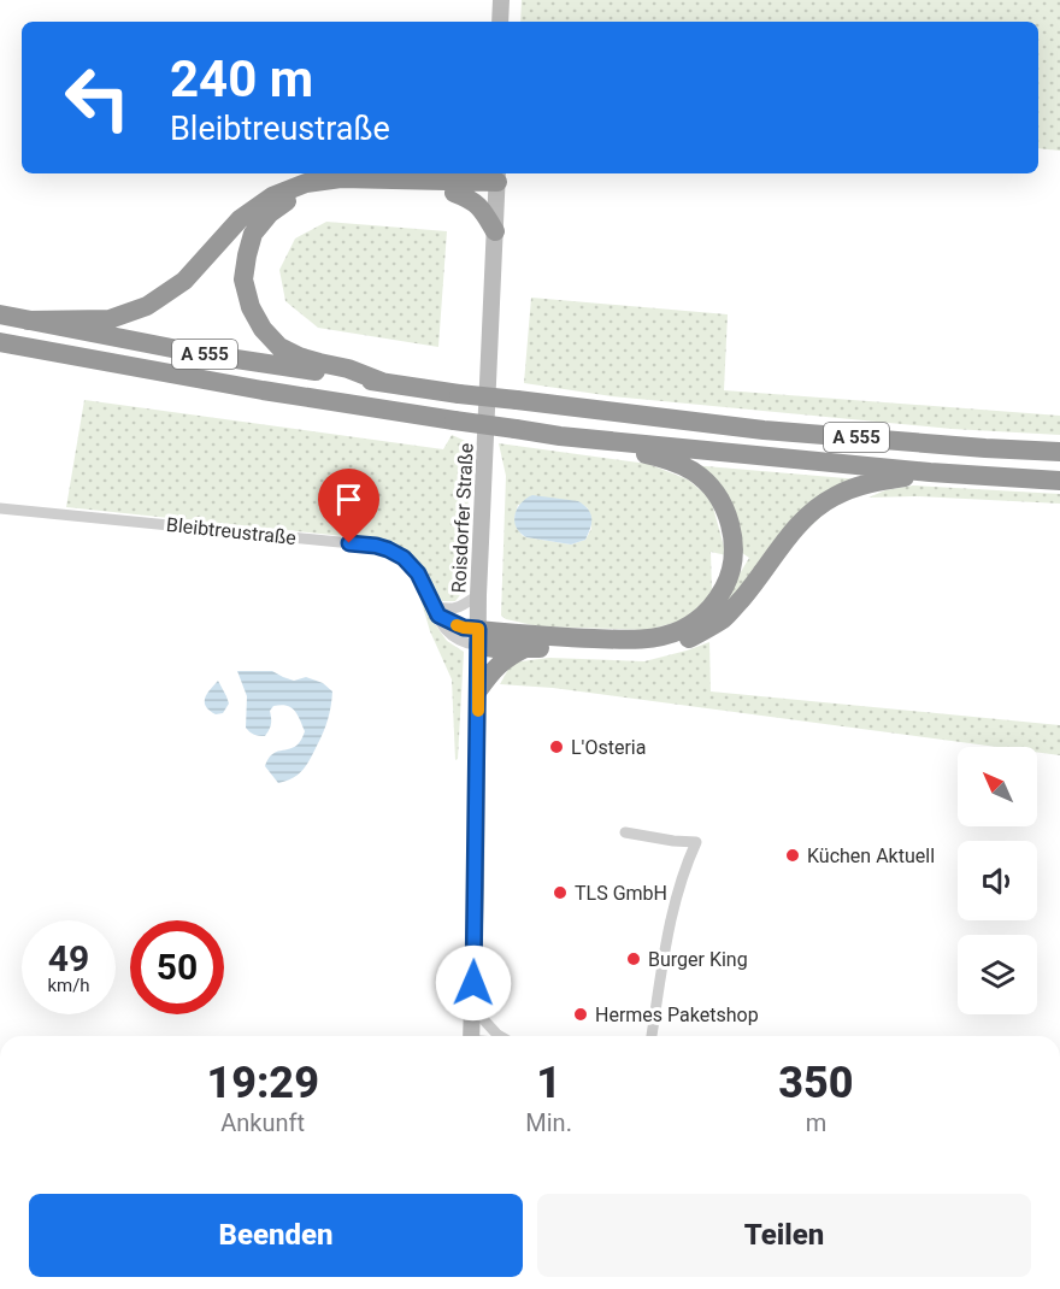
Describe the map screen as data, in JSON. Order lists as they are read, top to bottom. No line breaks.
{"streets":{"highway":["A 555"],"main road":["Roisdorfer Straße"],"street":["Bleibtreustraße"]},"crossings":[["Roisdorfer Straße","Bleibtreustraße"]],"places":["L'Osteria","Küchen Aktuell","TLS GmbH","Burger King","Hermes Paketshop"],"north":"top left","page":{"turn":["240 m","Bleibtreustraße"],"speed":"49 km/h","limit":"50","eta":["19:29","Ankunft","1","Min.","350","m"],"buttons":["Beenden","Teilen"]}}
